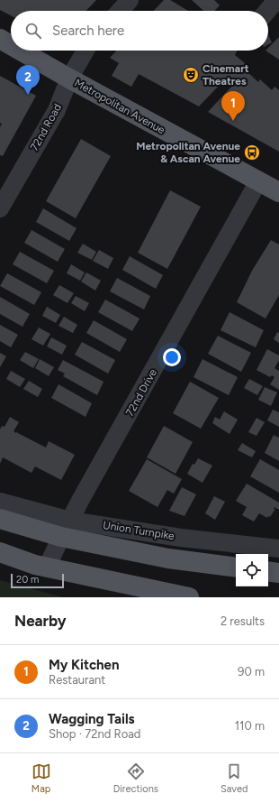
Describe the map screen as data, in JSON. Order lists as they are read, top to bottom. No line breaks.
{"streets":{"main road":["Metropolitan Avenue","Union Turnpike"],"street":["72nd Road","72nd Drive"]},"crossings":[["Metropolitan Avenue","72nd Road"],["Metropolitan Avenue","72nd Drive"],["72nd Drive","Union Turnpike"]],"places":{"theatre":["Cinemart Theatres"],"bus stop":["Metropolitan Avenue & Ascan Avenue"]},"scale_bar":"20 m","page":{"search":"Search here","pins":["2","1"],"scale":"20 m","heading":["Nearby","2 results"],"list":[{"mark":"1","name":"My Kitchen","note":"Restaurant","value":"90 m"},{"mark":"2","name":"Wagging Tails","note":"Shop · 72nd Road","value":"110 m"}],"nav":["Map","Directions","Saved"]}}
